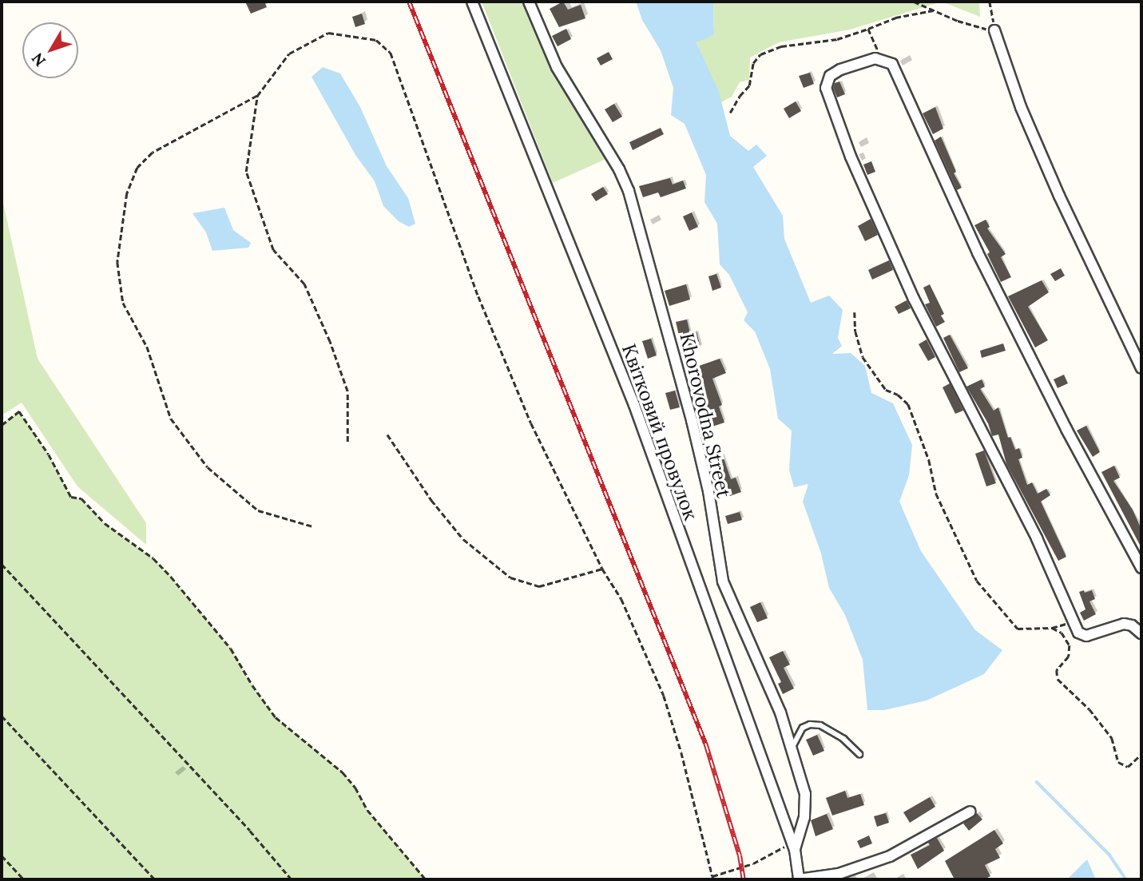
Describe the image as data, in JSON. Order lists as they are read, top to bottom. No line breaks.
{"streets":{"street":["Khorovodna Street","Квітковий провулок"]},"crossings":[["Khorovodna Street","Квітковий провулок"]],"north":"bottom left"}
